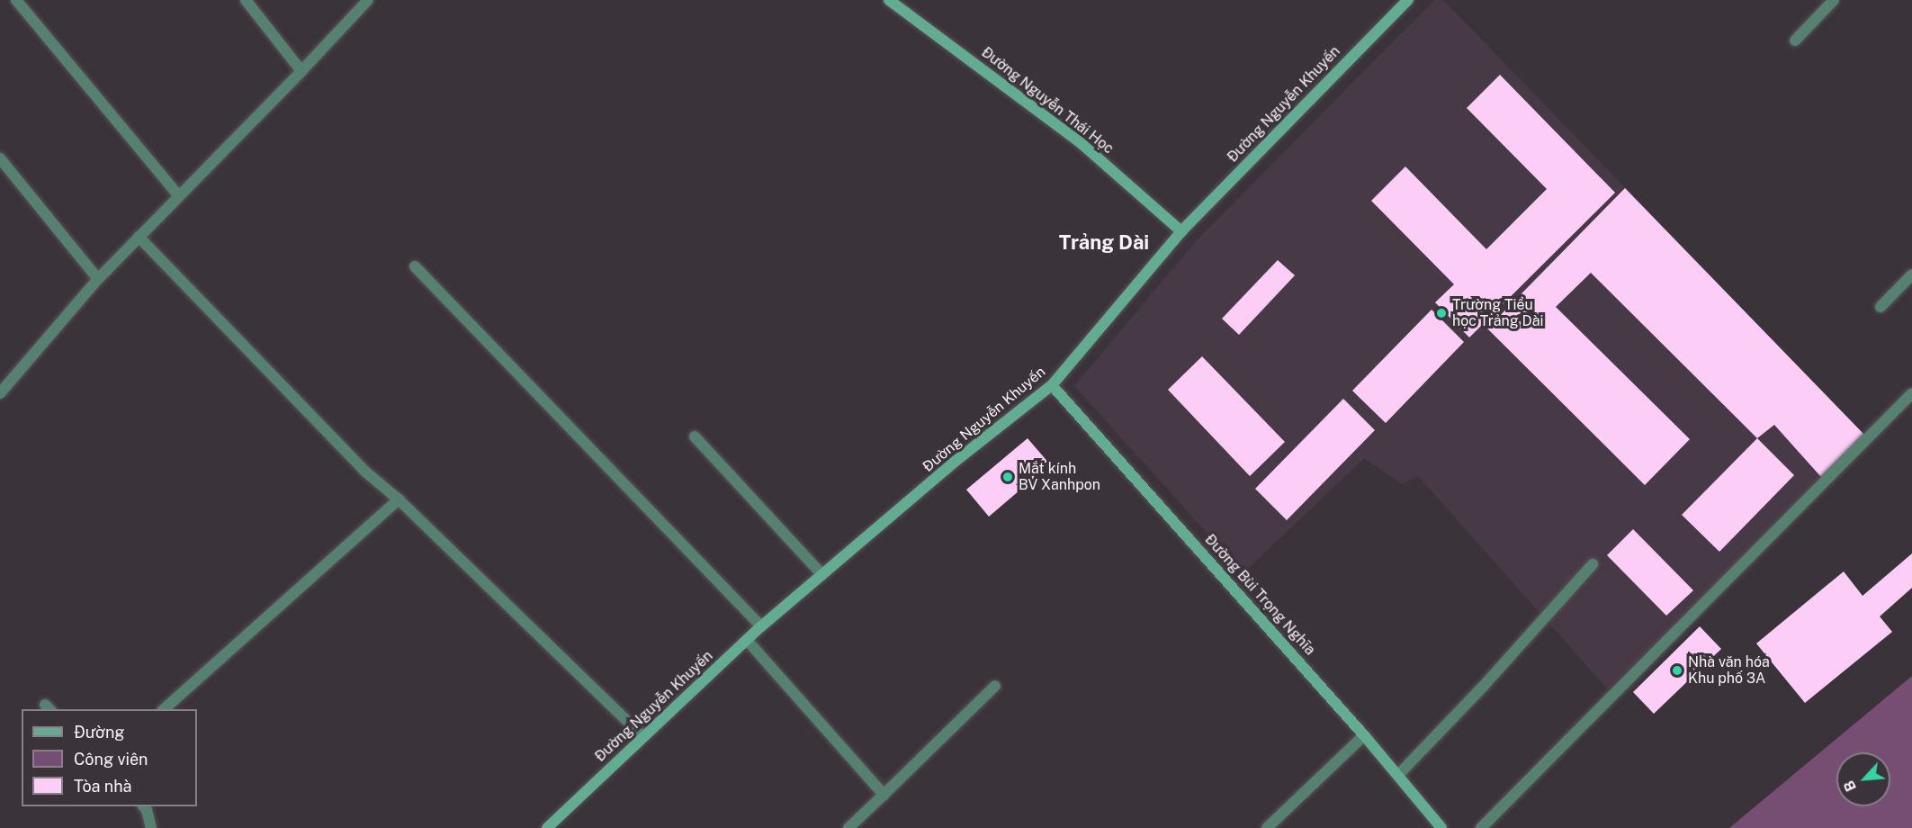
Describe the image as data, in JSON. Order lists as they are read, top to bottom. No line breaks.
{"streets":{"street":["Đường Nguyễn Thái Học","Đường Nguyễn Khuyến","Đường Bùi Trọng Nghĩa"]},"crossings":[["Đường Nguyễn Thái Học","Đường Nguyễn Khuyến"],["Đường Nguyễn Khuyến","Đường Bùi Trọng Nghĩa"]],"districts":["Trảng Dài"],"places":["Trường Tiểu học Trảng Dài","Mắt kính BV Xanhpon","Nhà văn hóa Khu phố 3A"],"legend":["Đường","Công viên","Tòa nhà"],"north":"bottom left"}
